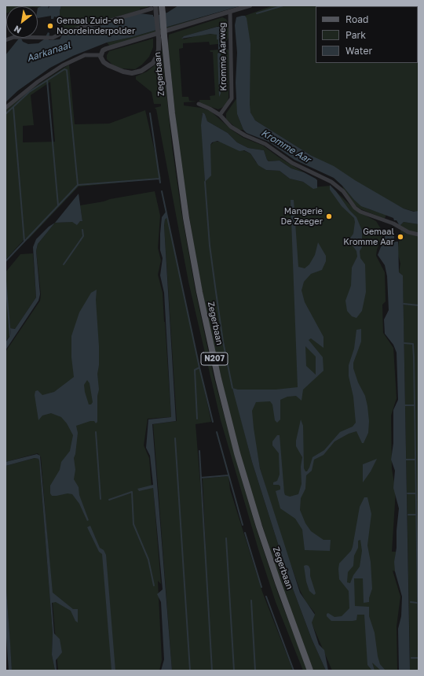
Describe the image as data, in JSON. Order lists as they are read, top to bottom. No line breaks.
{"streets":{"main road":["Zegerbaan","N207"],"street":["Kromme Aarweg"]},"water":["Aarkanaal","Kromme Aar"],"places":["Gemaal Zuid- en Noordeinderpolder","Mangerie De Zeeger","Gemaal Kromme Aar"],"legend":["Road","Park","Water"],"north":"bottom left"}
